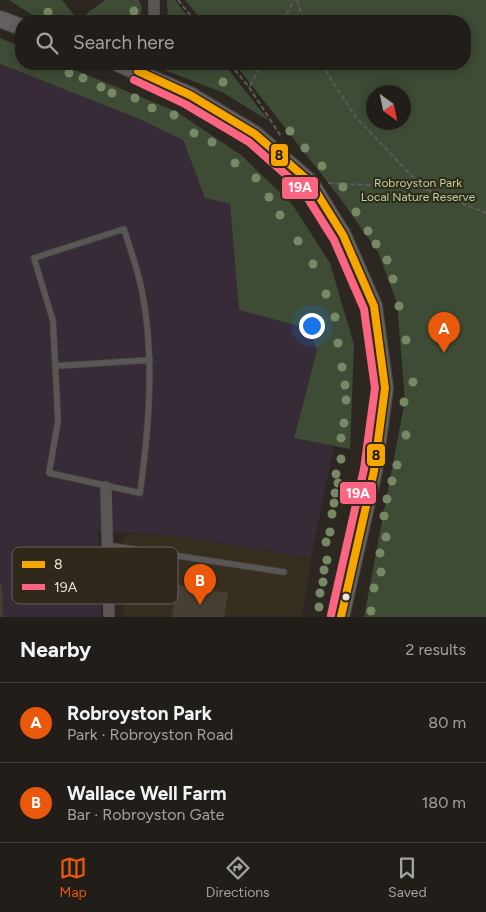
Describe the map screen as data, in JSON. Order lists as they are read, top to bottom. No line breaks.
{"parks":["Robroyston Park Local Nature Reserve"],"lines":["transit line 8","transit line 19A"],"legend":["8","19A"],"north":"bottom right","page":{"search":"Search here","pins":["A","B"],"heading":["Nearby","2 results"],"list":[{"mark":"A","name":"Robroyston Park","note":"Park · Robroyston Road","value":"80 m"},{"mark":"B","name":"Wallace Well Farm","note":"Bar · Robroyston Gate","value":"180 m"}],"nav":["Map","Directions","Saved"]}}
